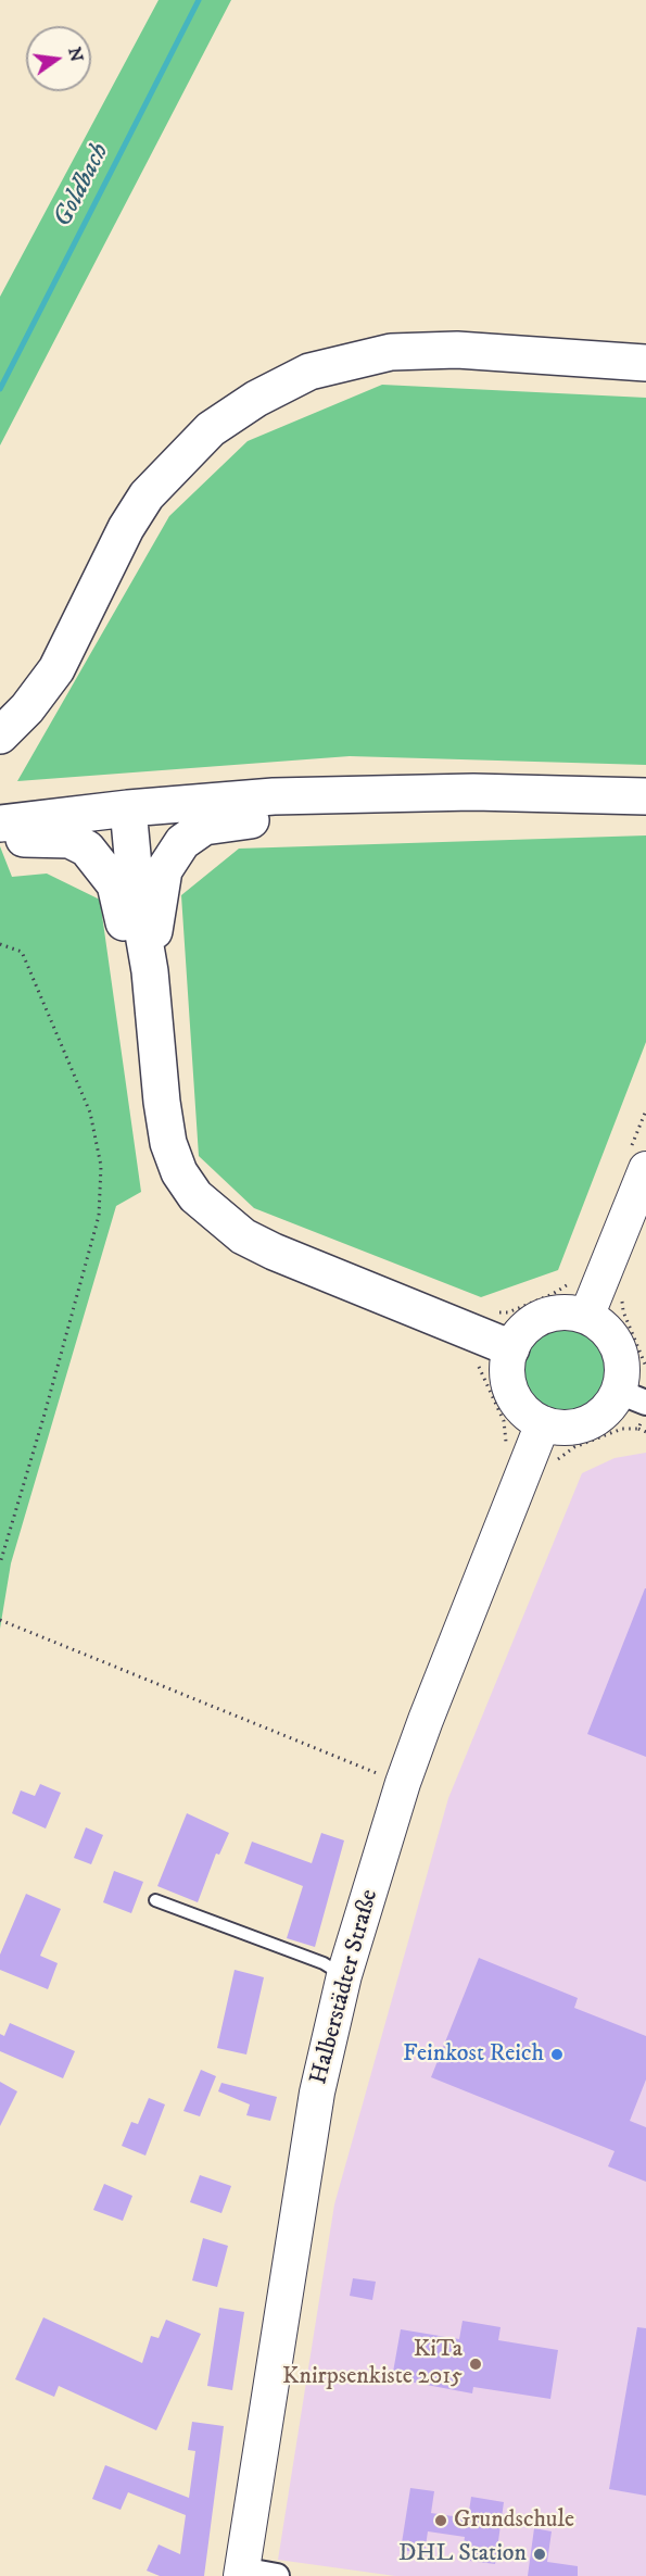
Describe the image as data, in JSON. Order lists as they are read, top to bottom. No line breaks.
{"streets":{"main road":["Halberstädter Straße"]},"water":["Goldbach"],"places":["Feinkost Reich","KiTa Knirpsenkiste 2015","Grundschule","DHL Station"],"north":"right"}
